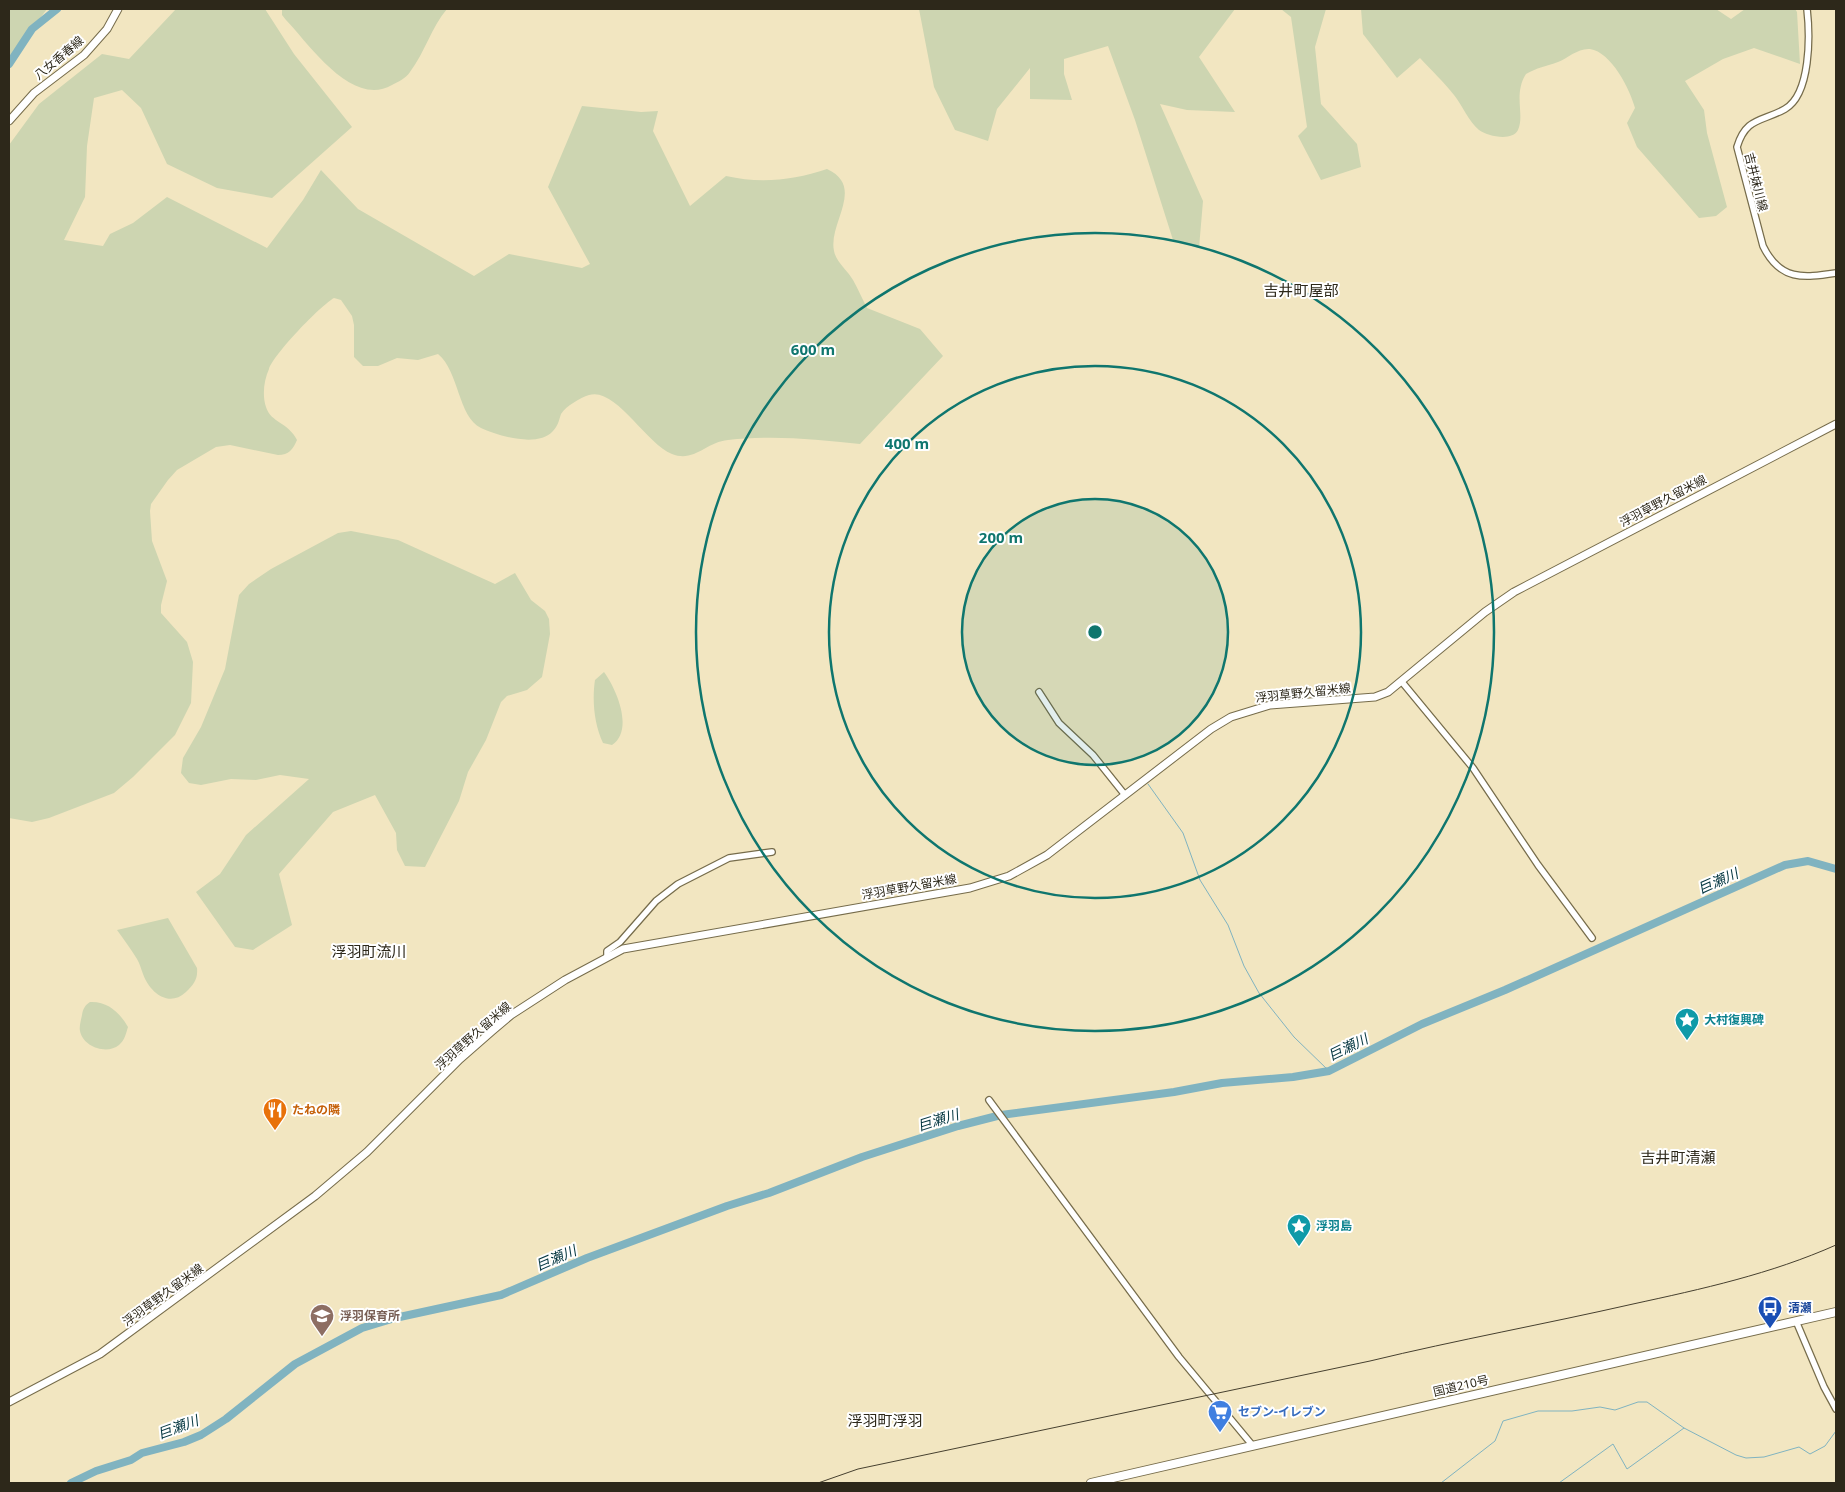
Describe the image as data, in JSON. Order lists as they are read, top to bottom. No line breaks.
{"streets":{"highway":["国道210号"],"main road":["八女香春線","浮羽草野久留米線"],"street":["吉井妹川線"]},"districts":["吉井町屋部","浮羽町流川","吉井町清瀬","浮羽町浮羽"],"water":["巨瀬川"],"places":{"place":["大村復興碑","浮羽島"],"restaurant":["たねの隣"],"bus stop":["清瀬"],"school or university":["浮羽保育所"],"supermarket":["セブン-イレブン"]},"rings":["600 m","400 m","200 m"]}
